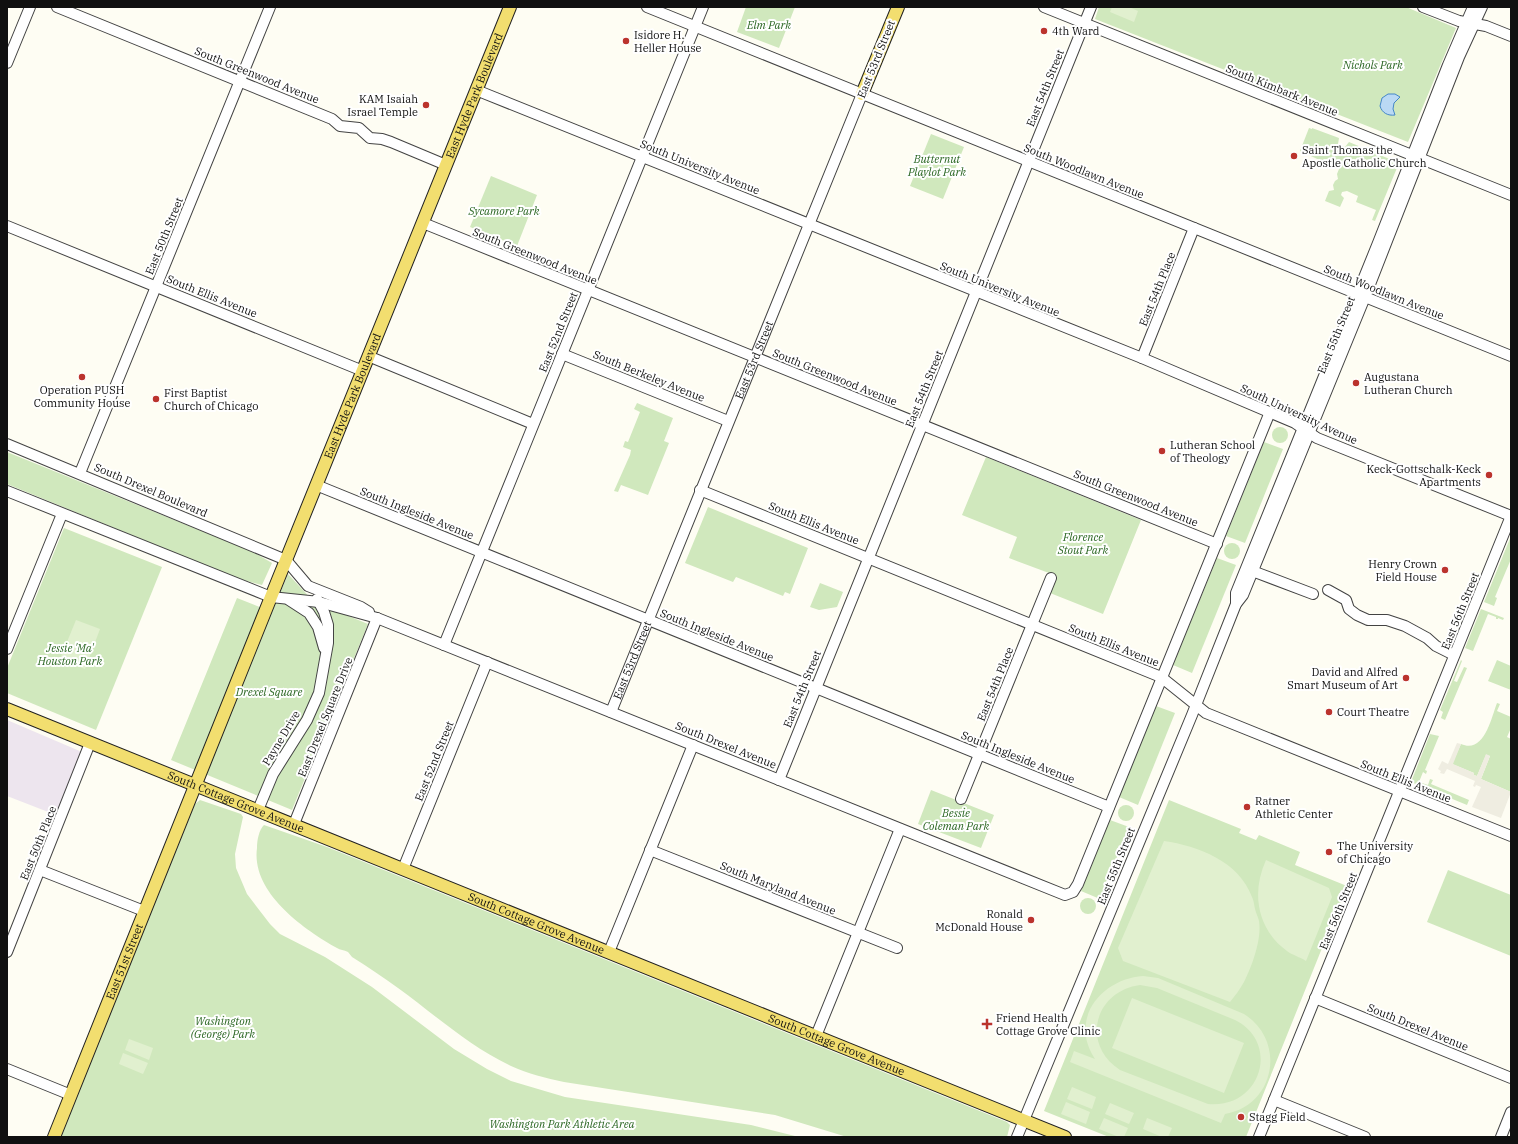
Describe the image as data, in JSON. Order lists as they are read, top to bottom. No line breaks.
{"streets":{"main road":["East 53rd Street","East Hyde Park Boulevard","South Cottage Grove Avenue","East 51st Street"],"street":["South Greenwood Avenue","East 54th Street","South Kimbark Avenue","South University Avenue","South Woodlawn Avenue","East 50th Street","East 54th Place","South Ellis Avenue","East 52nd Street","East 55th Street","South Berkeley Avenue","South Drexel Boulevard","South Ingleside Avenue","East 56th Street","East Drexel Square Drive","Payne Drive","South Drexel Avenue","East 50th Place","South Maryland Avenue"]},"crossings":[["East 53rd Street","South Greenwood Avenue"],["East 53rd Street","South University Avenue"],["East 53rd Street","South Woodlawn Avenue"],["East 53rd Street","South Ellis Avenue"],["East 53rd Street","South Berkeley Avenue"],["East 53rd Street","South Ingleside Avenue"],["East 53rd Street","South Drexel Avenue"],["South Greenwood Avenue","East 54th Street"],["South Greenwood Avenue","East Hyde Park Boulevard"],["South Greenwood Avenue","East 50th Street"],["South Greenwood Avenue","East 52nd Street"],["East 54th Street","South Kimbark Avenue"],["East 54th Street","South University Avenue"],["East 54th Street","South Woodlawn Avenue"],["East 54th Street","South Ellis Avenue"],["East 54th Street","South Ingleside Avenue"],["East 54th Street","South Drexel Avenue"],["South Kimbark Avenue","East 55th Street"],["East Hyde Park Boulevard","South University Avenue"],["East Hyde Park Boulevard","South Ellis Avenue"],["East Hyde Park Boulevard","South Drexel Boulevard"],["East Hyde Park Boulevard","South Ingleside Avenue"],["East Hyde Park Boulevard","South Drexel Avenue"],["East Hyde Park Boulevard","South Cottage Grove Avenue"],["East Hyde Park Boulevard","East 51st Street"],["South University Avenue","East 54th Place"],["South University Avenue","East 52nd Street"],["South University Avenue","East 55th Street"],["South University Avenue","East 56th Street"],["South Woodlawn Avenue","East 54th Place"],["South Woodlawn Avenue","East 52nd Street"],["South Woodlawn Avenue","East 55th Street"],["East 50th Street","South Ellis Avenue"],["East 50th Street","South Drexel Boulevard"],["East 54th Place","South Ellis Avenue"],["East 54th Place","South Ingleside Avenue"],["South Ellis Avenue","East 55th Street"],["South Ellis Avenue","East 56th Street"],["East 52nd Street","South Berkeley Avenue"],["East 52nd Street","South Ingleside Avenue"],["East 52nd Street","South Drexel Avenue"],["East 52nd Street","South Cottage Grove Avenue"],["East 55th Street","South Cottage Grove Avenue"],["South Drexel Boulevard","South Drexel Avenue"],["South Ingleside Avenue","South Drexel Avenue"],["East 56th Street","South Drexel Avenue"],["East Drexel Square Drive","South Drexel Avenue"],["East Drexel Square Drive","South Cottage Grove Avenue"],["Payne Drive","South Drexel Avenue"],["Payne Drive","South Cottage Grove Avenue"],["South Cottage Grove Avenue","East 50th Place"],["South Cottage Grove Avenue","East 51st Street"]],"parks":["Elm Park","Nichols Park","Butternut Playlot Park","Sycamore Park","Florence Stout Park","Jessie 'Ma' Houston Park","Drexel Square","Bessie Coleman Park","Washington (George) Park","Washington Park Athletic Area"],"places":{"other":["4th Ward","Isidore H. Heller House","KAM Isaiah Israel Temple","Saint Thomas the Apostle Catholic Church","Operation PUSH Community House","Augustana Lutheran Church","First Baptist Church of Chicago","Lutheran School of Theology","Keck-Gottschalk-Keck Apartments","Henry Crown Field House","David and Alfred Smart Museum of Art","Court Theatre","Ratner Athletic Center","The University of Chicago","Ronald McDonald House","Stagg Field"],"health":["Friend Health Cottage Grove Clinic"]}}
